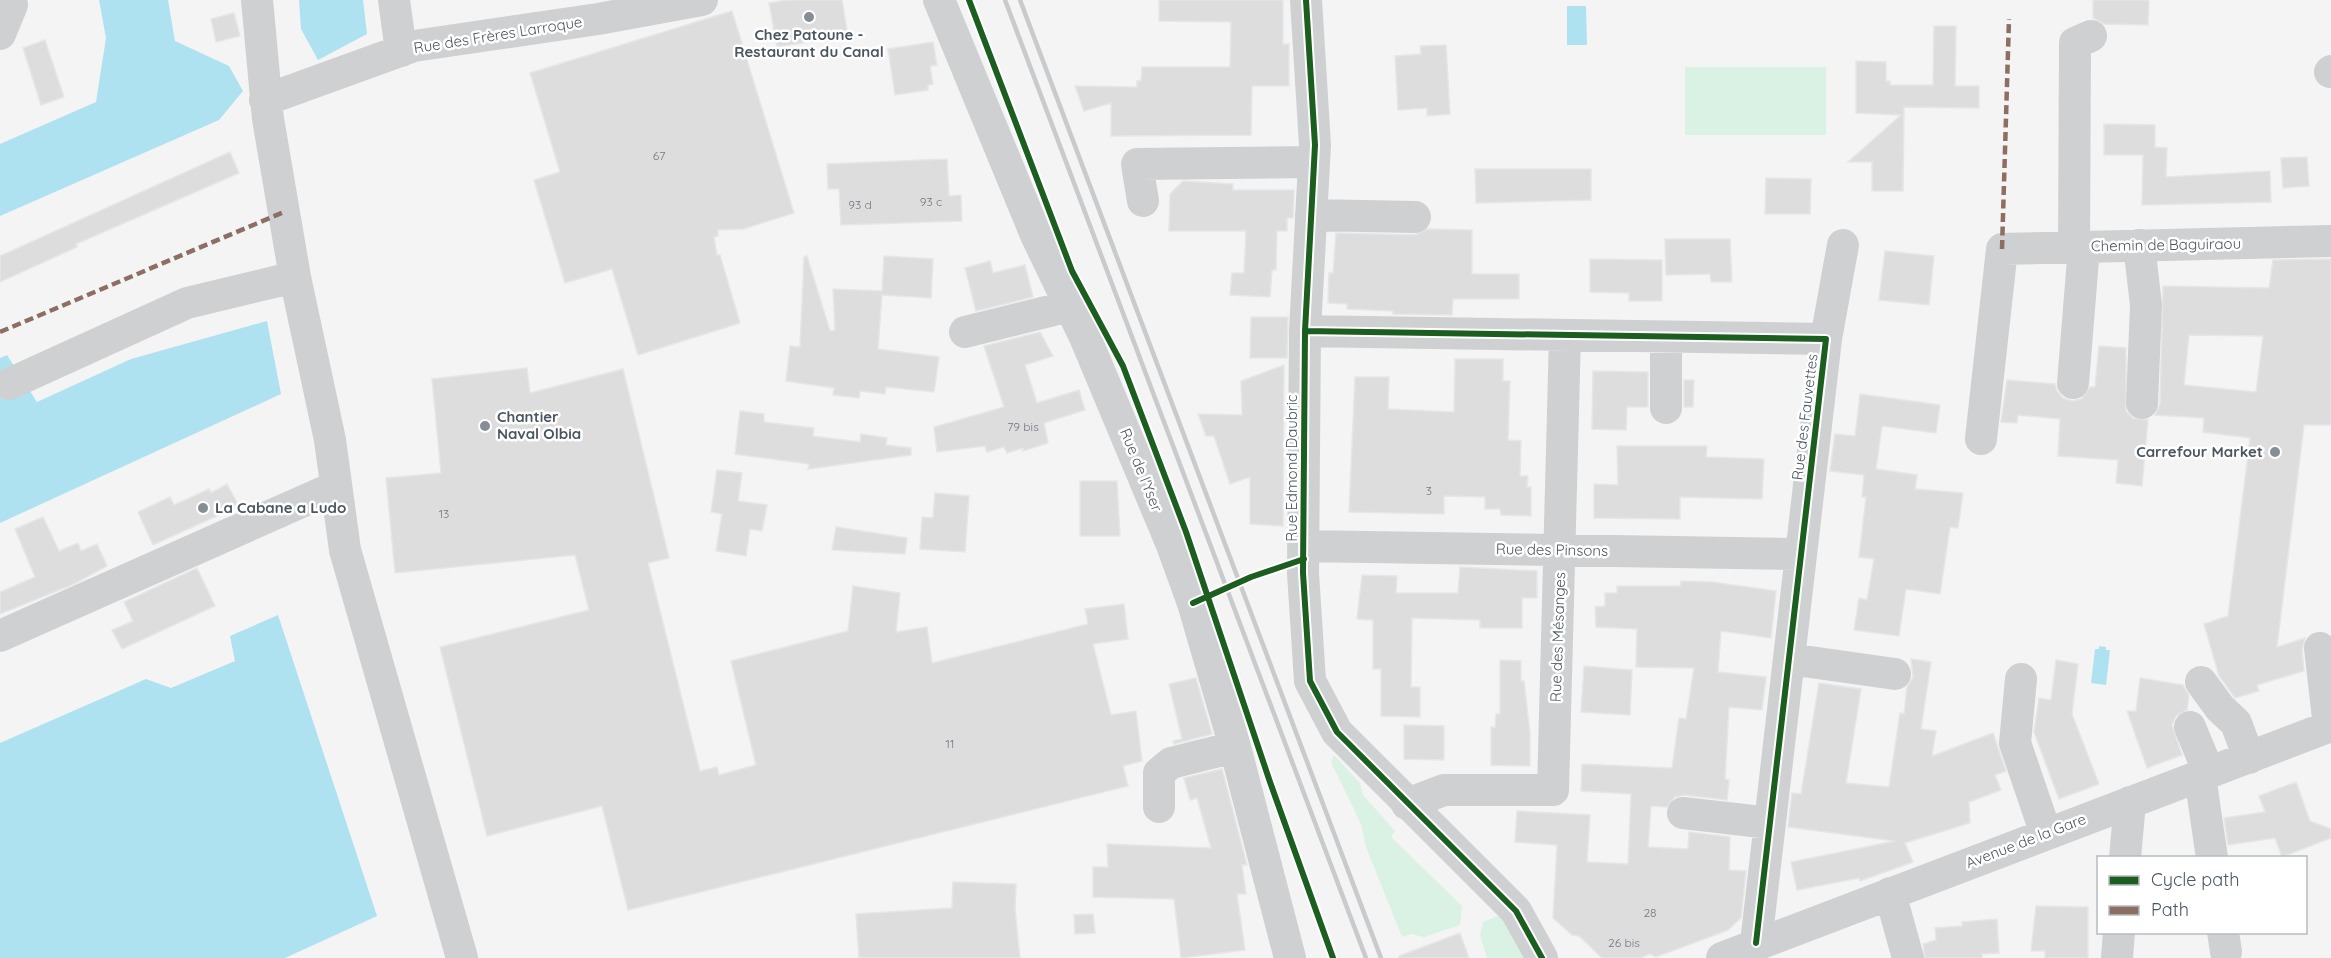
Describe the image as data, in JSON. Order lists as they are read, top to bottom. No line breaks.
{"streets":{"street":["Rue des Frères Larroque","Chemin de Baguiraou","Rue des Fauvettes","Rue Edmond Daubric","Rue de l'Yser","Rue des Pinsons","Rue des Mésanges","Avenue de la Gare"]},"crossings":[["Rue des Fauvettes","Rue Edmond Daubric"],["Rue des Fauvettes","Rue des Pinsons"],["Rue des Fauvettes","Rue des Mésanges"],["Rue des Fauvettes","Avenue de la Gare"],["Rue Edmond Daubric","Rue des Pinsons"],["Rue Edmond Daubric","Rue des Mésanges"],["Rue des Pinsons","Rue des Mésanges"]],"places":["Chez Patoune - Restaurant du Canal","Chantier Naval Olbia","Carrefour Market","La Cabane a Ludo"],"house_numbers":["67","93 c","93 d","79 bis","3","13","11","28","26 bis"],"legend":["Cycle path","Path"]}
